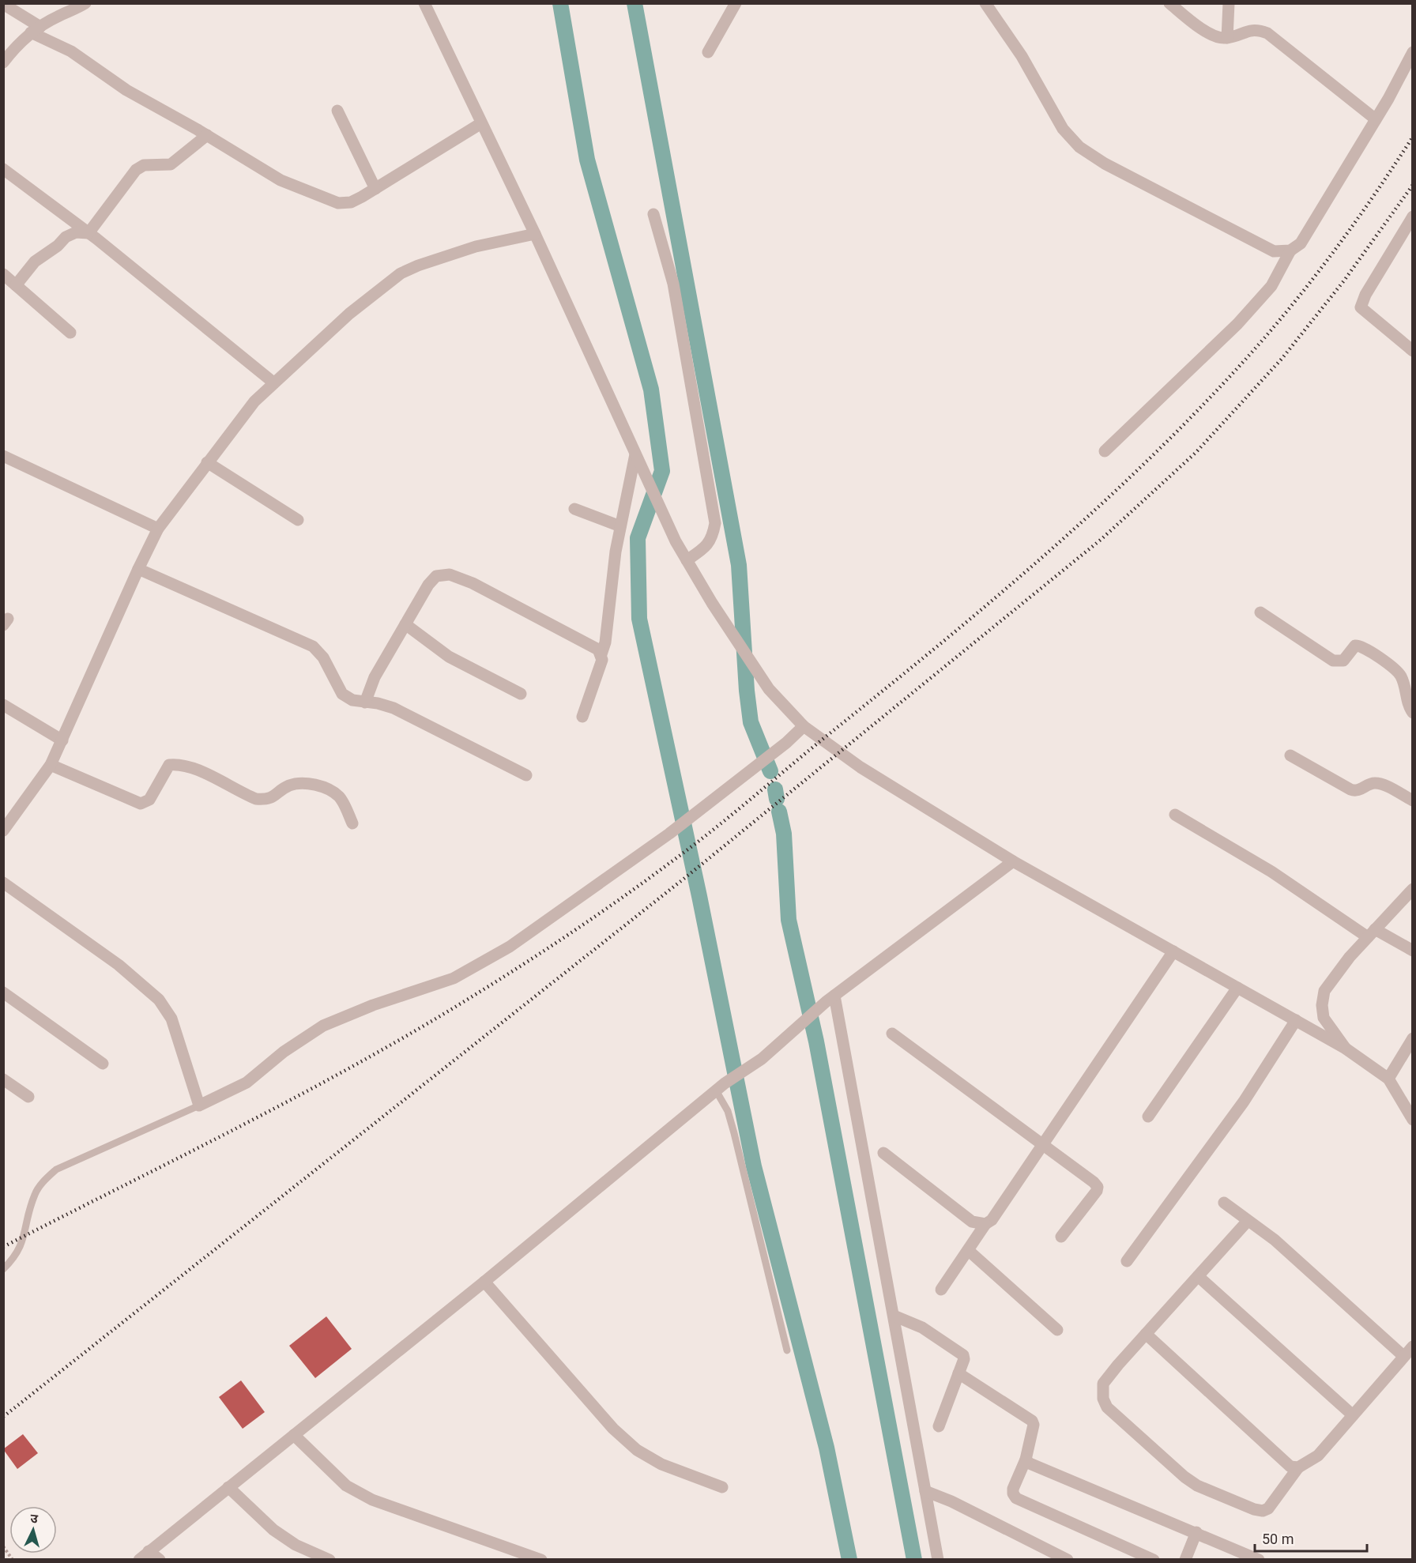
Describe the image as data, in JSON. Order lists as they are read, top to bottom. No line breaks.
{"scale_bar":"50 m","north":"top"}
